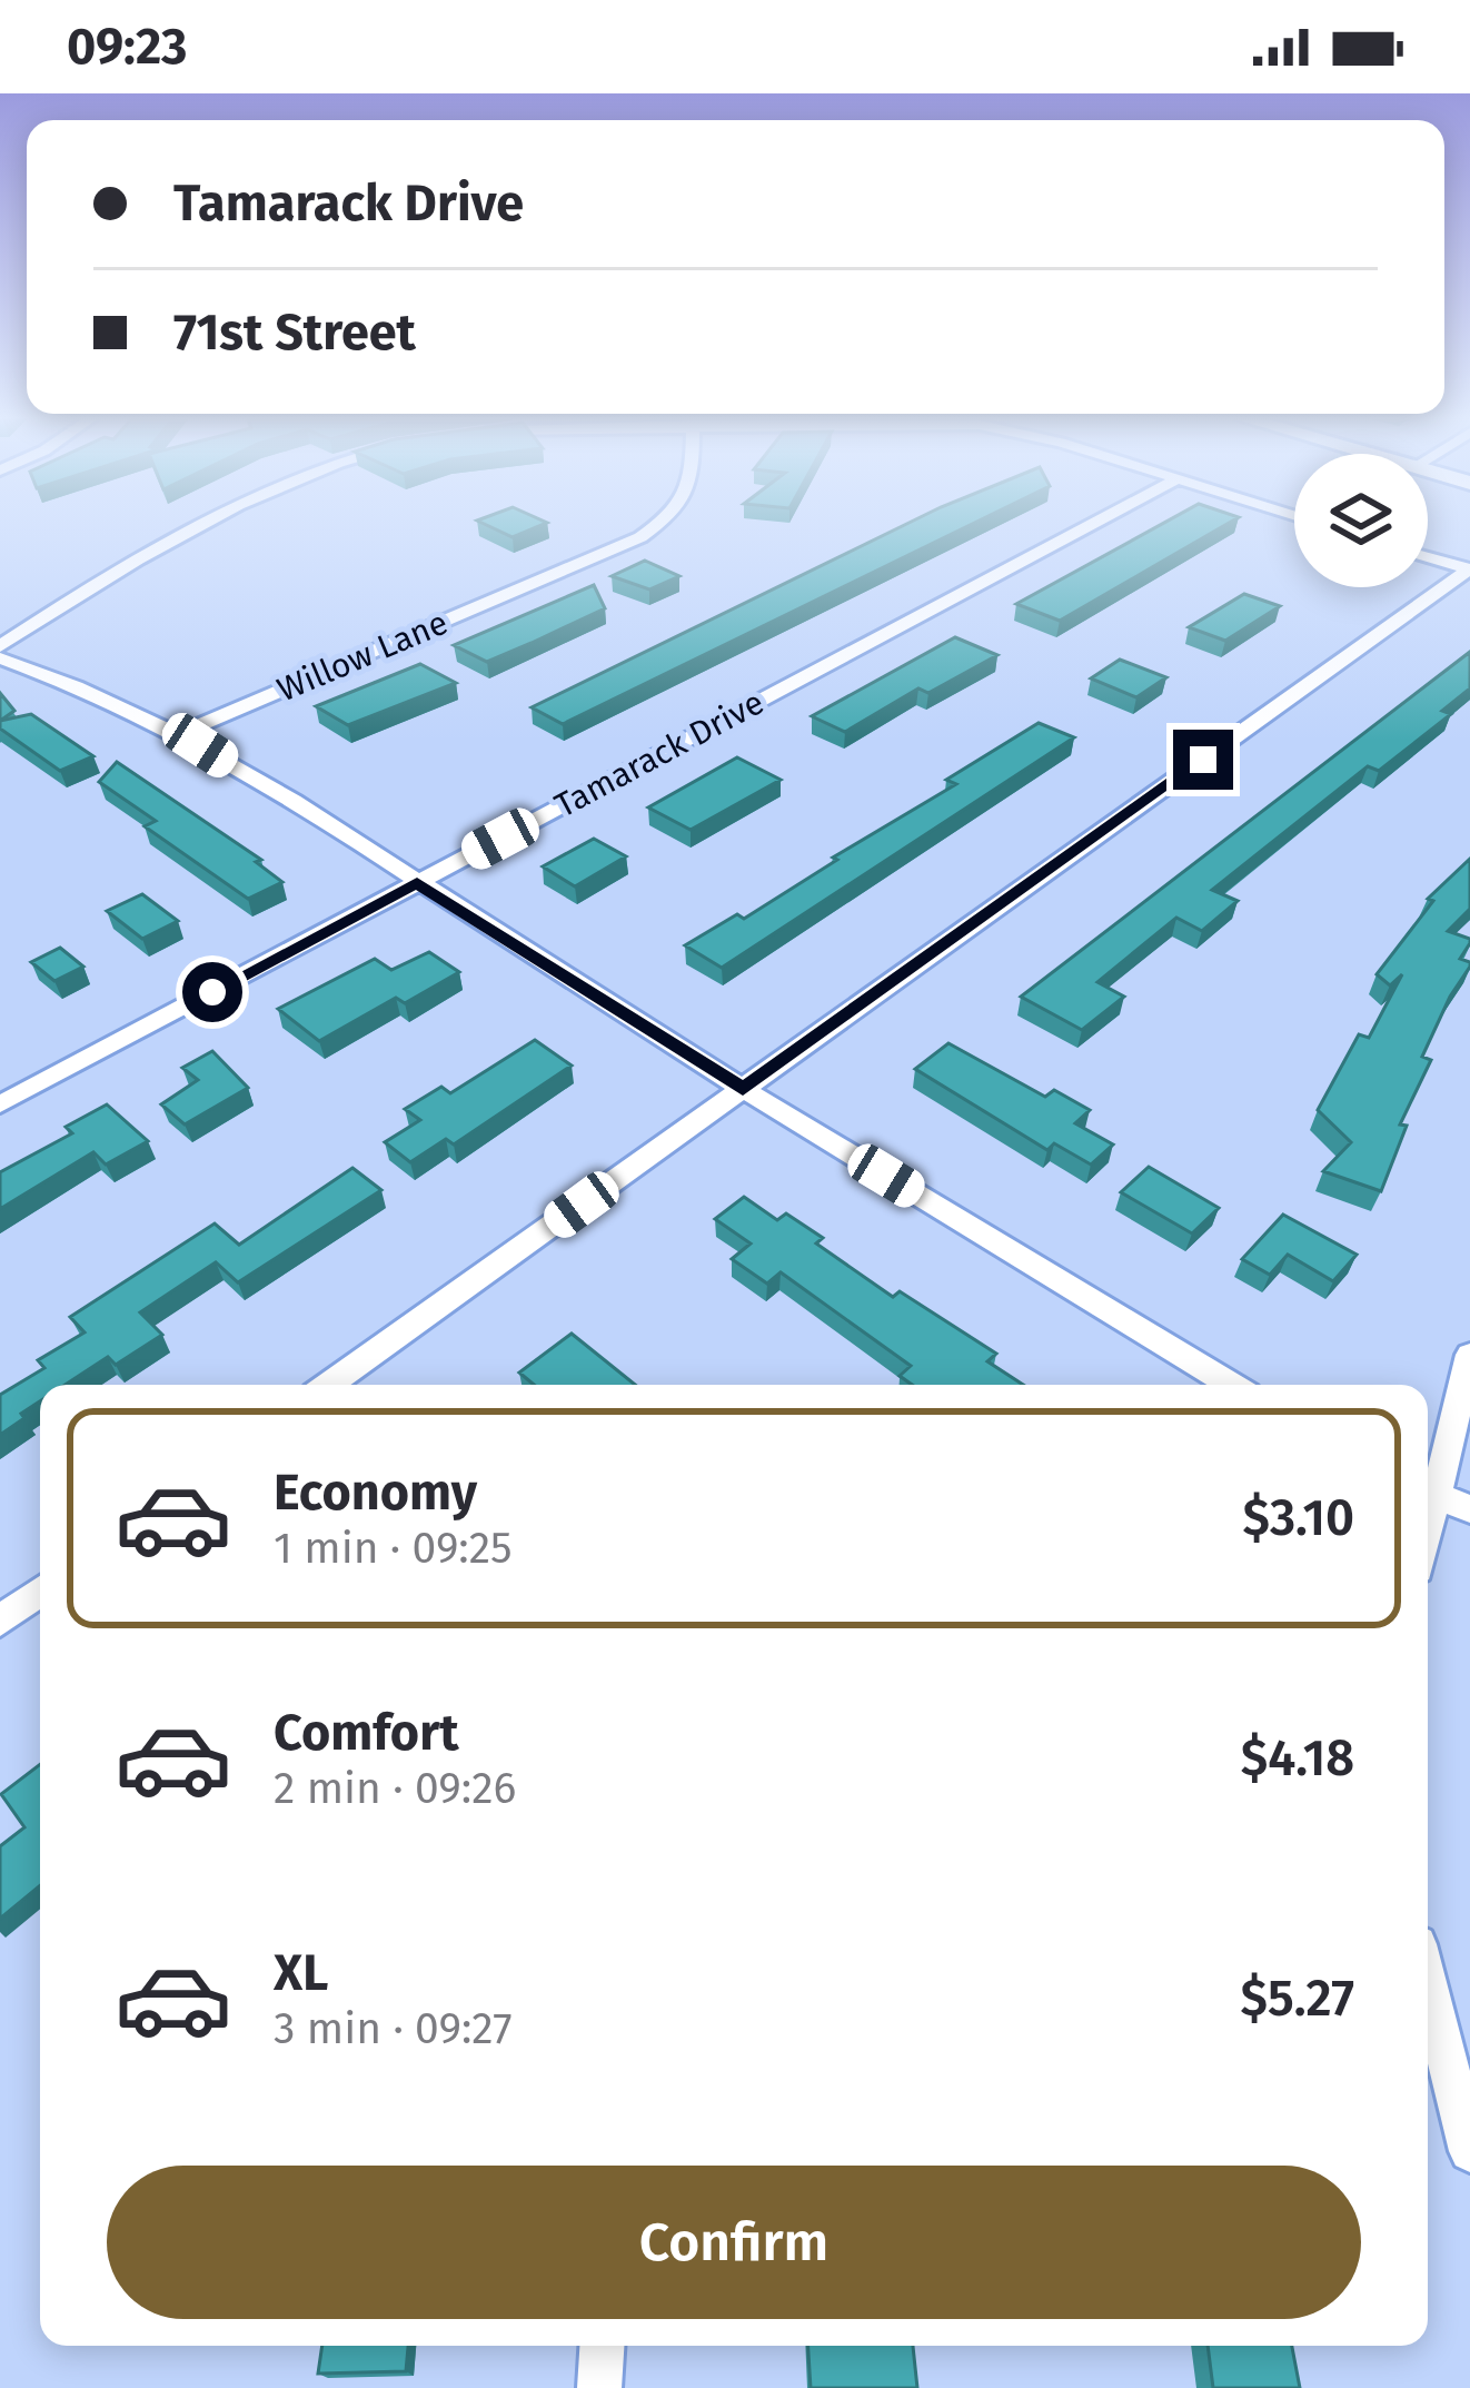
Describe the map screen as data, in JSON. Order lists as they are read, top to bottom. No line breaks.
{"streets":{"street":["Willow Lane","Tamarack Drive"]},"page":{"status":"09:23","banner":["Tamarack Drive","71st Street"],"list":[{"name":"Economy","note":"1 min · 09:25","value":"$3.10"},{"name":"Comfort","note":"2 min · 09:26","value":"$4.18"},{"name":"XL","note":"3 min · 09:27","value":"$5.27"}],"buttons":"Confirm"}}
